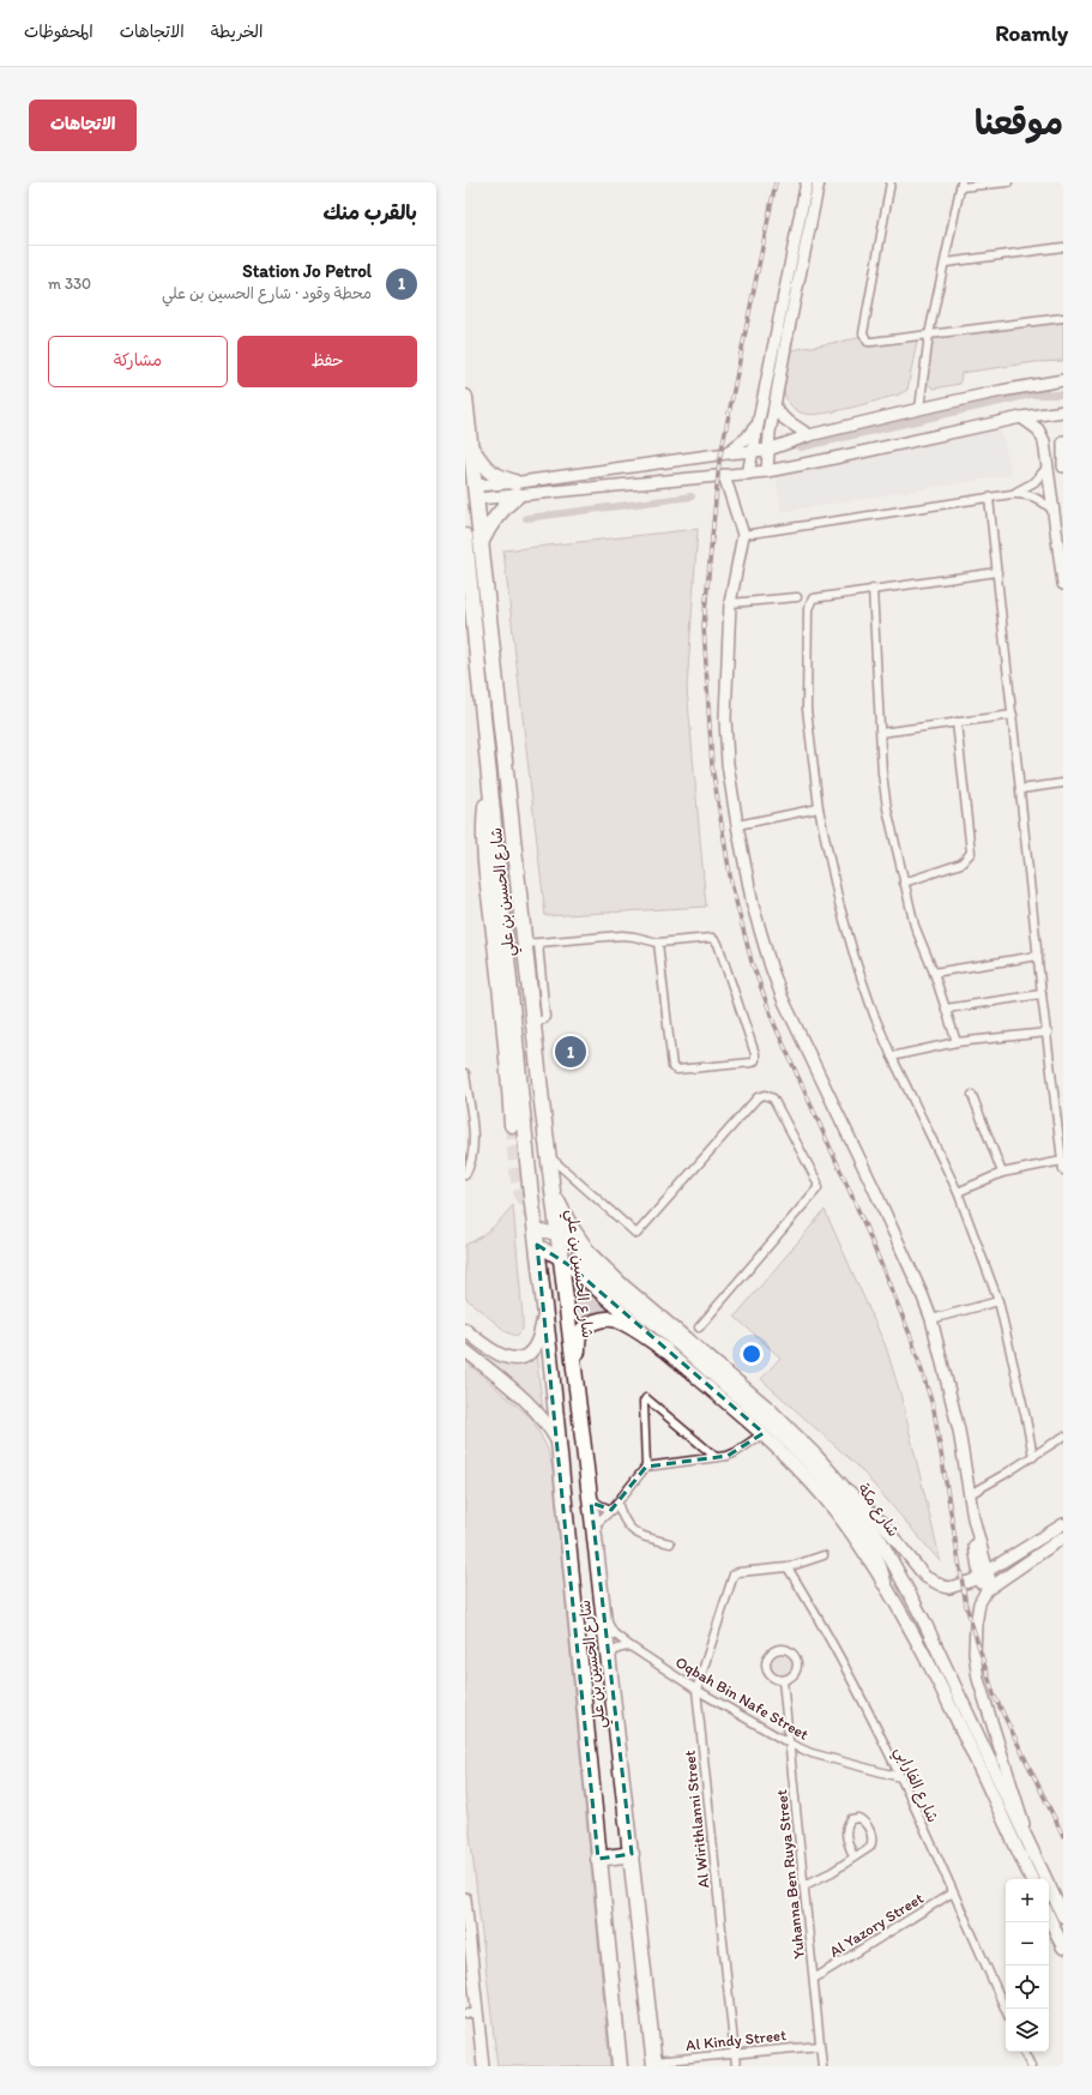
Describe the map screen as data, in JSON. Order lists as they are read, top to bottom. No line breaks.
{"streets":{"highway":["شارع الحسين بن علي"],"main road":["شارع مكة"],"street":["Oqbah Bin Nafe Street","شارع الفارابي","Al Wirithlanni Street","Yuhanna Ben Ruya Street","Al Yazory Street","Al Kindy Street"]},"crossings":[["شارع الحسين بن علي","شارع مكة"],["شارع الحسين بن علي","Oqbah Bin Nafe Street"],["شارع الحسين بن علي","Al Kindy Street"],["Oqbah Bin Nafe Street","شارع الفارابي"],["Oqbah Bin Nafe Street","Al Wirithlanni Street"],["Oqbah Bin Nafe Street","Yuhanna Ben Ruya Street"],["شارع الفارابي","Al Wirithlanni Street"],["شارع الفارابي","Al Yazory Street"],["Al Wirithlanni Street","Al Kindy Street"],["Yuhanna Ben Ruya Street","Al Yazory Street"],["Yuhanna Ben Ruya Street","Al Kindy Street"]],"page":{"header":"Roamly","nav":["الخريطة","الاتجاهات","المحفوظات"],"title":"موقعنا","buttons":["الاتجاهات",["حفظ","مشاركة"]],"heading":"بالقرب منك","list":[{"mark":"1","name":"Station Jo Petrol","note":"محطة وقود · شارع الحسين بن علي","value":"330 m"}],"pins":"1","map_buttons":["+","−"]}}
